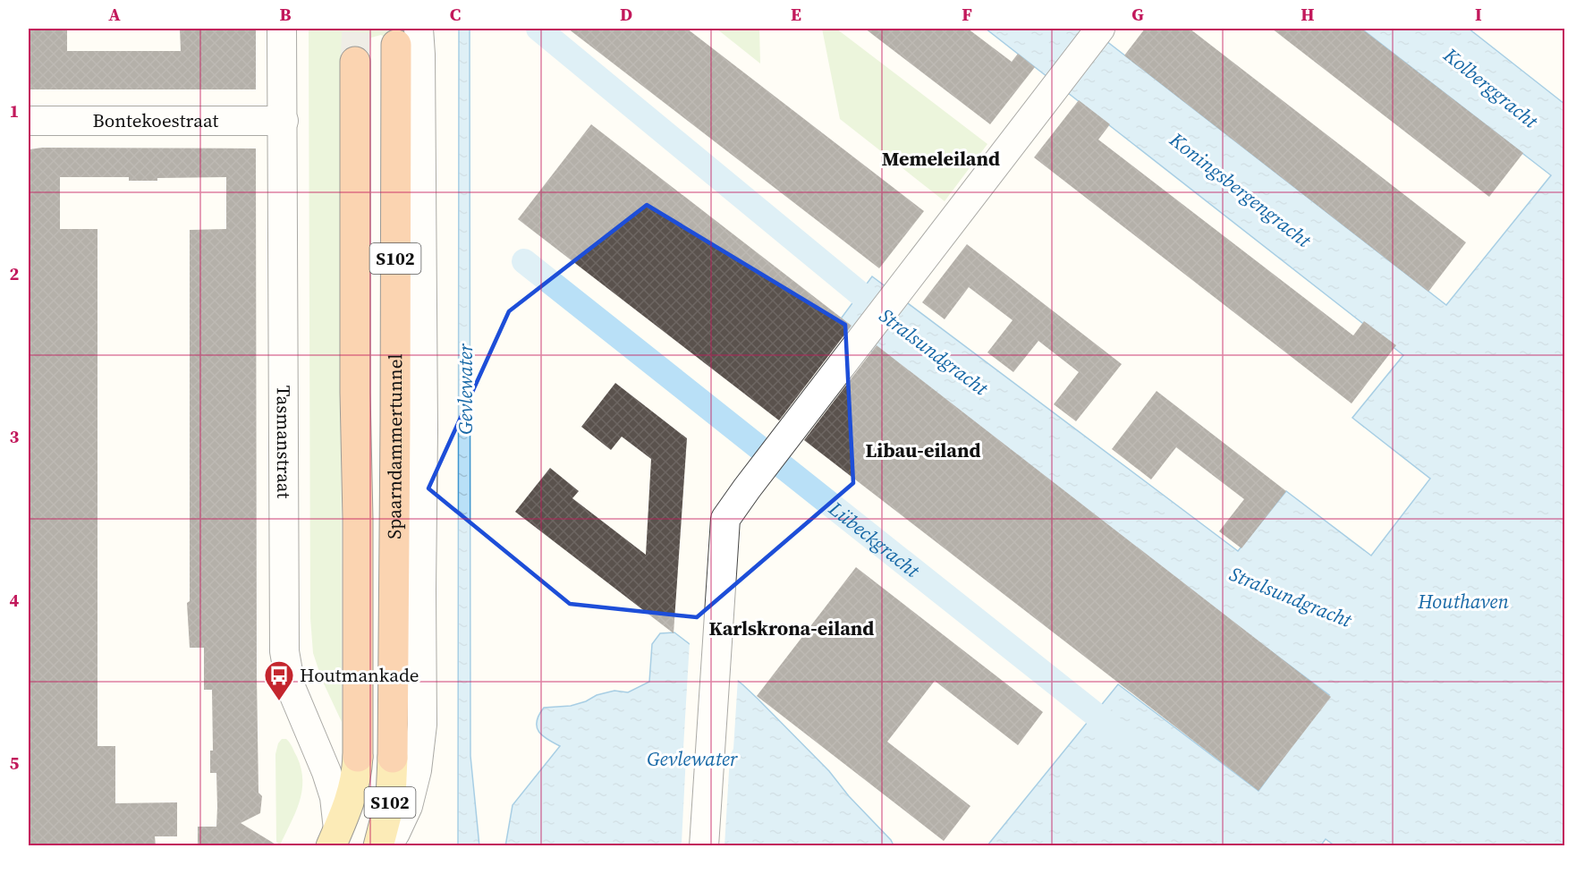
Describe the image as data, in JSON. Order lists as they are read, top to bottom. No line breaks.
{"streets":{"highway":["S102","Spaarndammertunnel"],"street":["Bontekoestraat","Tasmanstraat"]},"crossings":[["Bontekoestraat","Tasmanstraat"],["Tasmanstraat","Spaarndammertunnel"]],"districts":["Memeleiland","Libau-eiland","Karlskrona-eiland"],"water":["Kolberggracht","Koningsbergengracht","Stralsundgracht","Gevlewater","Lübeckgracht","Houthaven"],"places":{"bus stop":["Houtmankade"]},"grid":{"columns":["A","B","C","D","E","F","G","H","I"],"rows":["1","2","3","4","5"]}}
